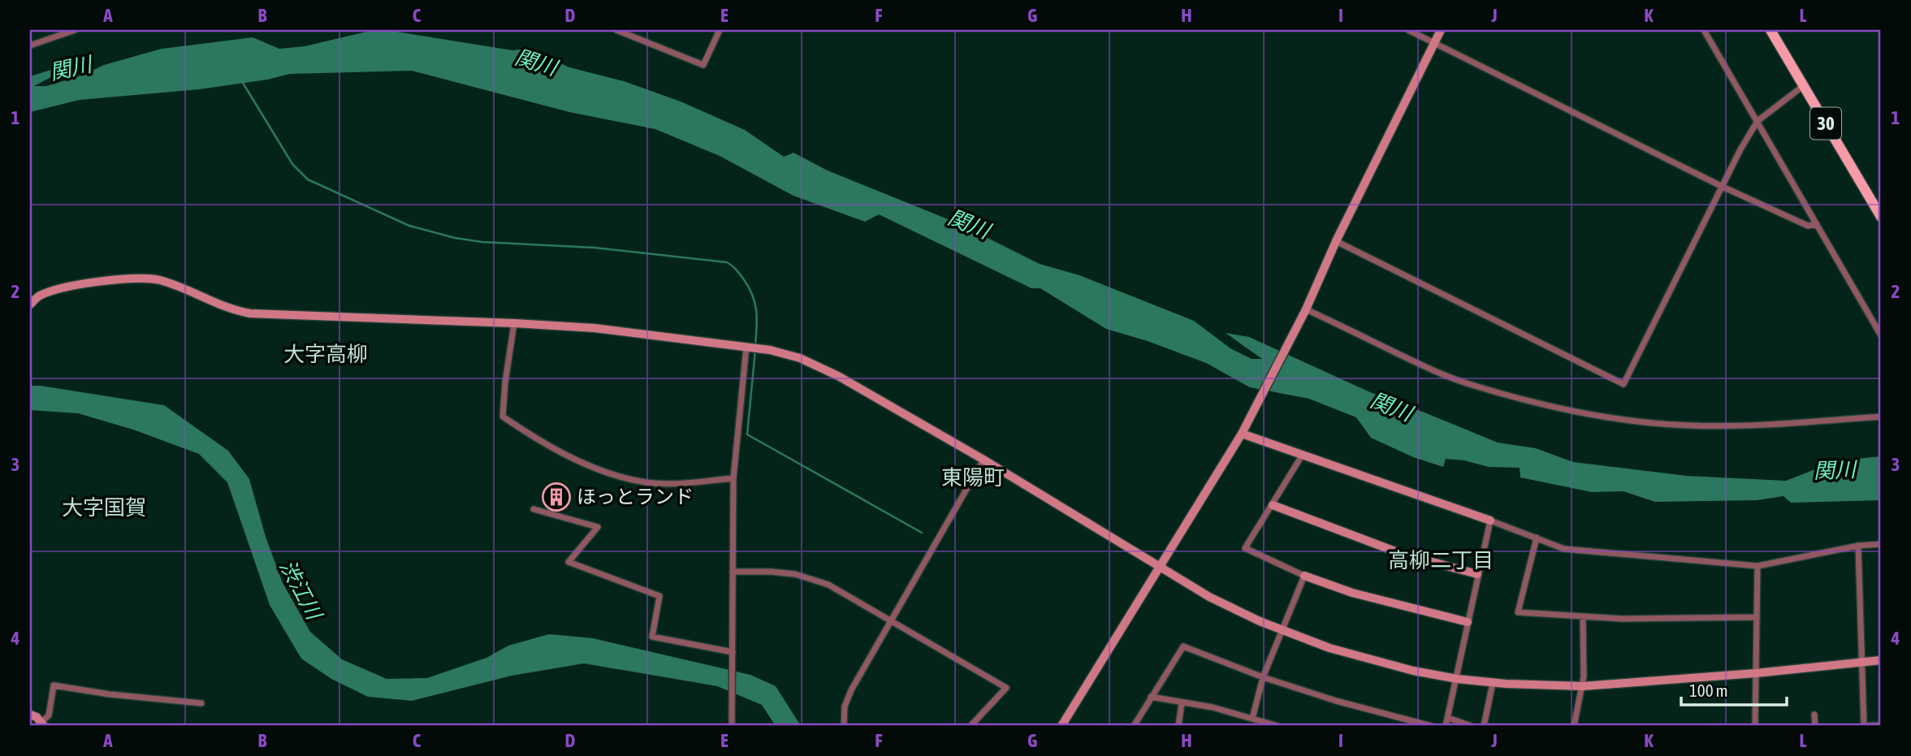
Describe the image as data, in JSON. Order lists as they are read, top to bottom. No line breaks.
{"streets":{"main road":["30"]},"districts":["大字高柳","東陽町","大字国賀","高柳二丁目"],"water":["関川","渋江川"],"places":{"building":["ほっとランド"]},"scale_bar":"100 m","grid":{"columns":["A","B","C","D","E","F","G","H","I","J","K","L"],"rows":["1","2","3","4"]}}
